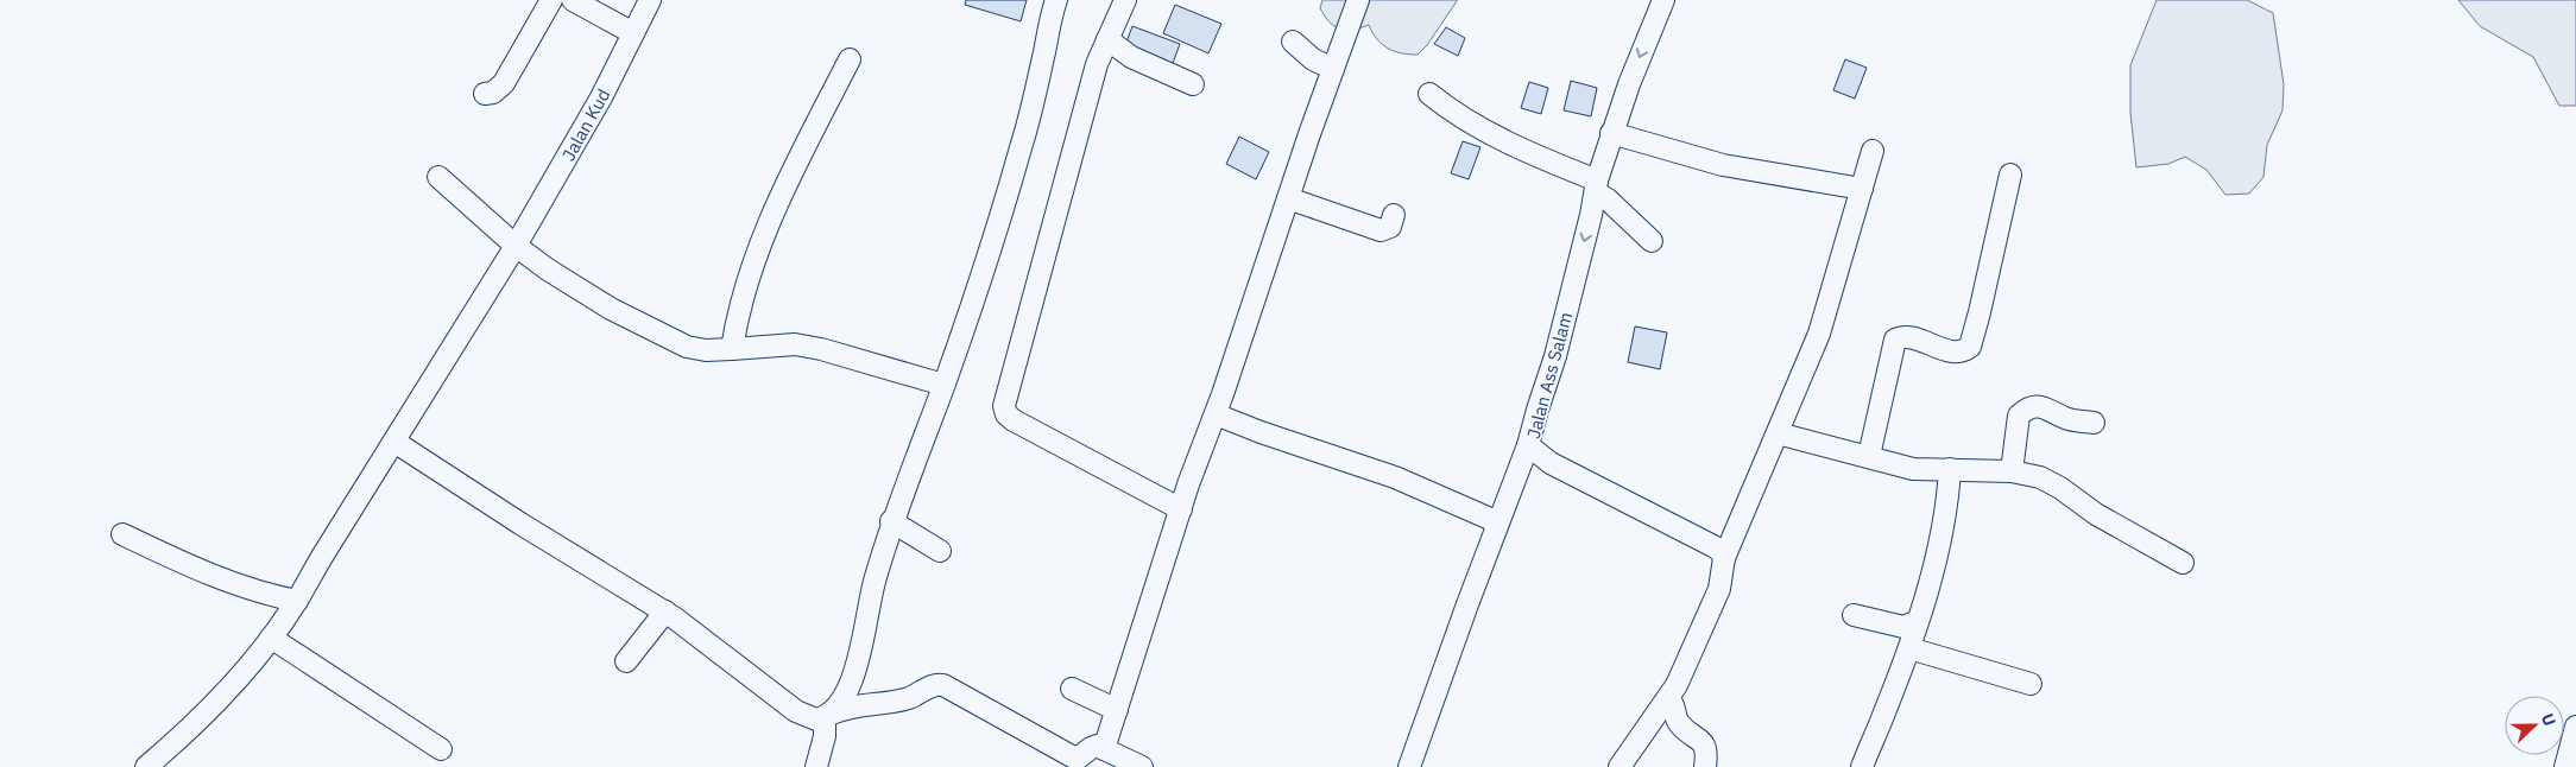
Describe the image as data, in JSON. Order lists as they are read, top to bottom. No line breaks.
{"streets":{"street":["Jalan Kud","Jalan Ass Salam"]},"one_way":["Jalan Ass Salam"],"north":"right"}
